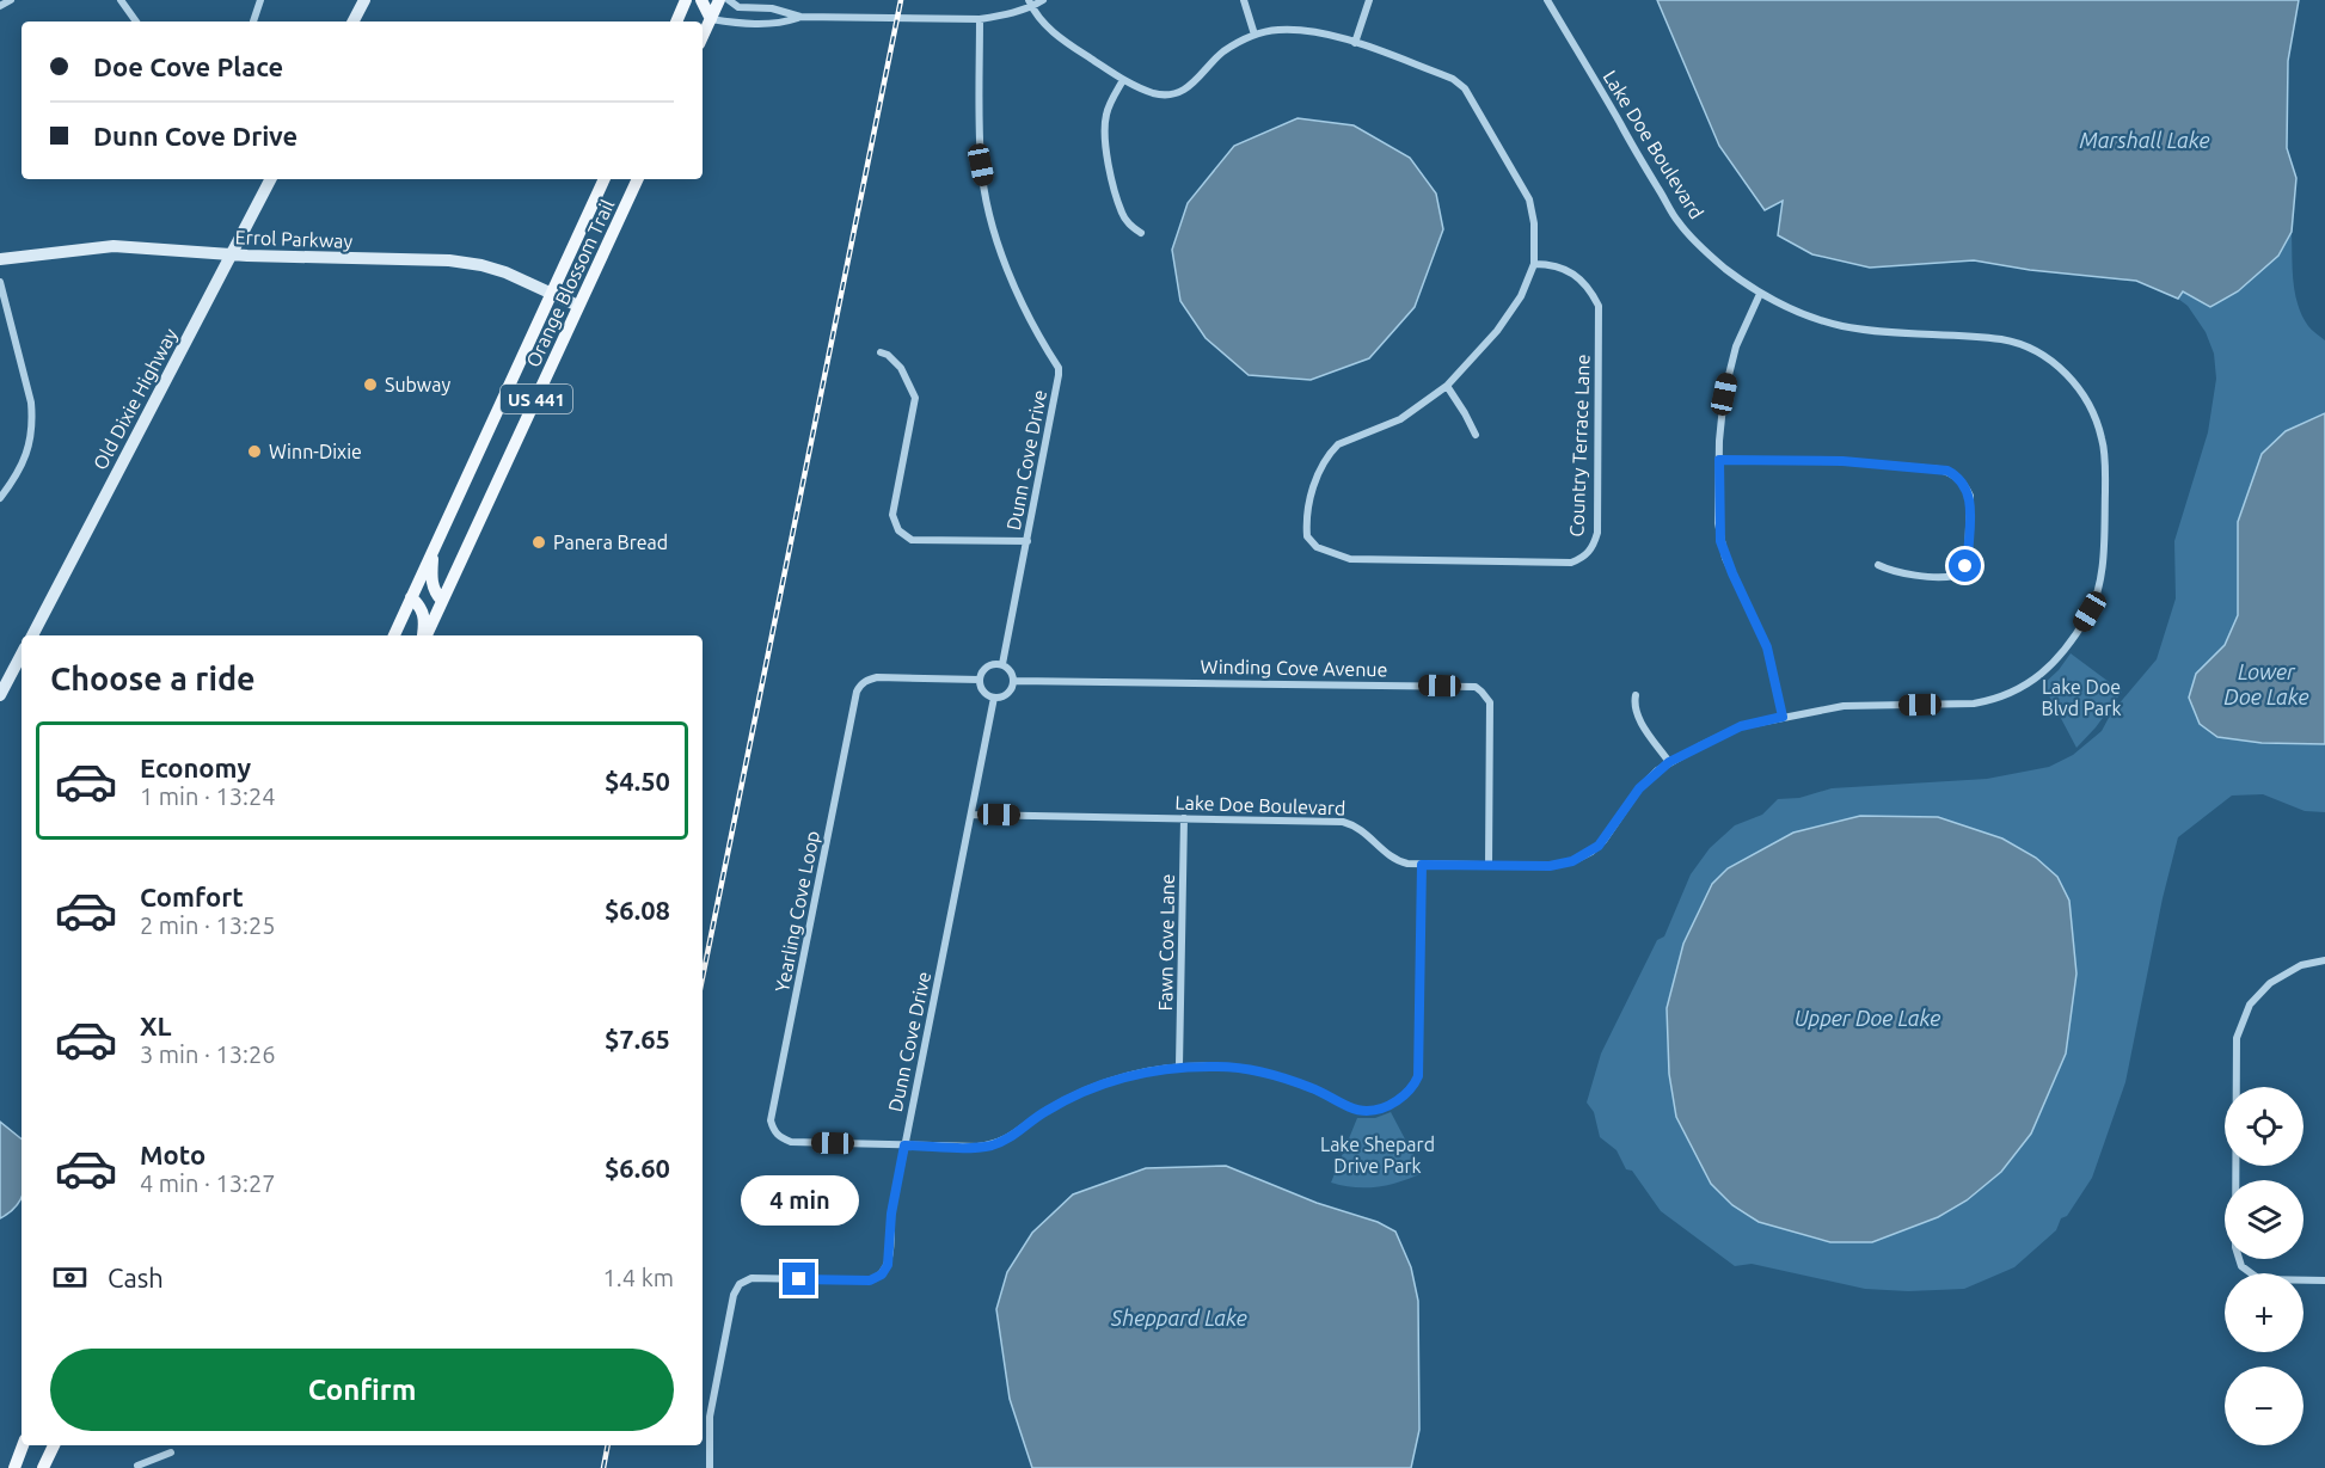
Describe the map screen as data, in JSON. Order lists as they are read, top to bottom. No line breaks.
{"streets":{"main road":["Orange Blossom Trail","US 441"],"street":["Lake Doe Boulevard","Errol Parkway","Old Dixie Highway","Country Terrace Lane","Dunn Cove Drive","Winding Cove Avenue","Yearling Cove Loop","Fawn Cove Lane"]},"crossings":[["Lake Doe Boulevard","Dunn Cove Drive"],["Lake Doe Boulevard","Winding Cove Avenue"],["Lake Doe Boulevard","Fawn Cove Lane"],["Errol Parkway","Orange Blossom Trail"],["Errol Parkway","Old Dixie Highway"],["Dunn Cove Drive","Winding Cove Avenue"],["Dunn Cove Drive","Yearling Cove Loop"],["Winding Cove Avenue","Yearling Cove Loop"]],"water":["Marshall Lake","Lower Doe Lake","Upper Doe Lake","Sheppard Lake"],"parks":["Lake Doe Blvd Park","Lake Shepard Drive Park"],"places":["Subway","Winn-Dixie","Panera Bread"],"page":{"banner":["Doe Cove Place","Dunn Cove Drive"],"heading":"Choose a ride","list":[{"name":"Economy","note":"1 min · 13:24","value":"$4.50"},{"name":"Comfort","note":"2 min · 13:25","value":"$6.08"},{"name":"XL","note":"3 min · 13:26","value":"$7.65"},{"name":"Moto","note":"4 min · 13:27","value":"$6.60"}],"map_buttons":["+","−"],"bubble":"4 min","pay":["Cash","1.4 km"],"buttons":"Confirm"}}
